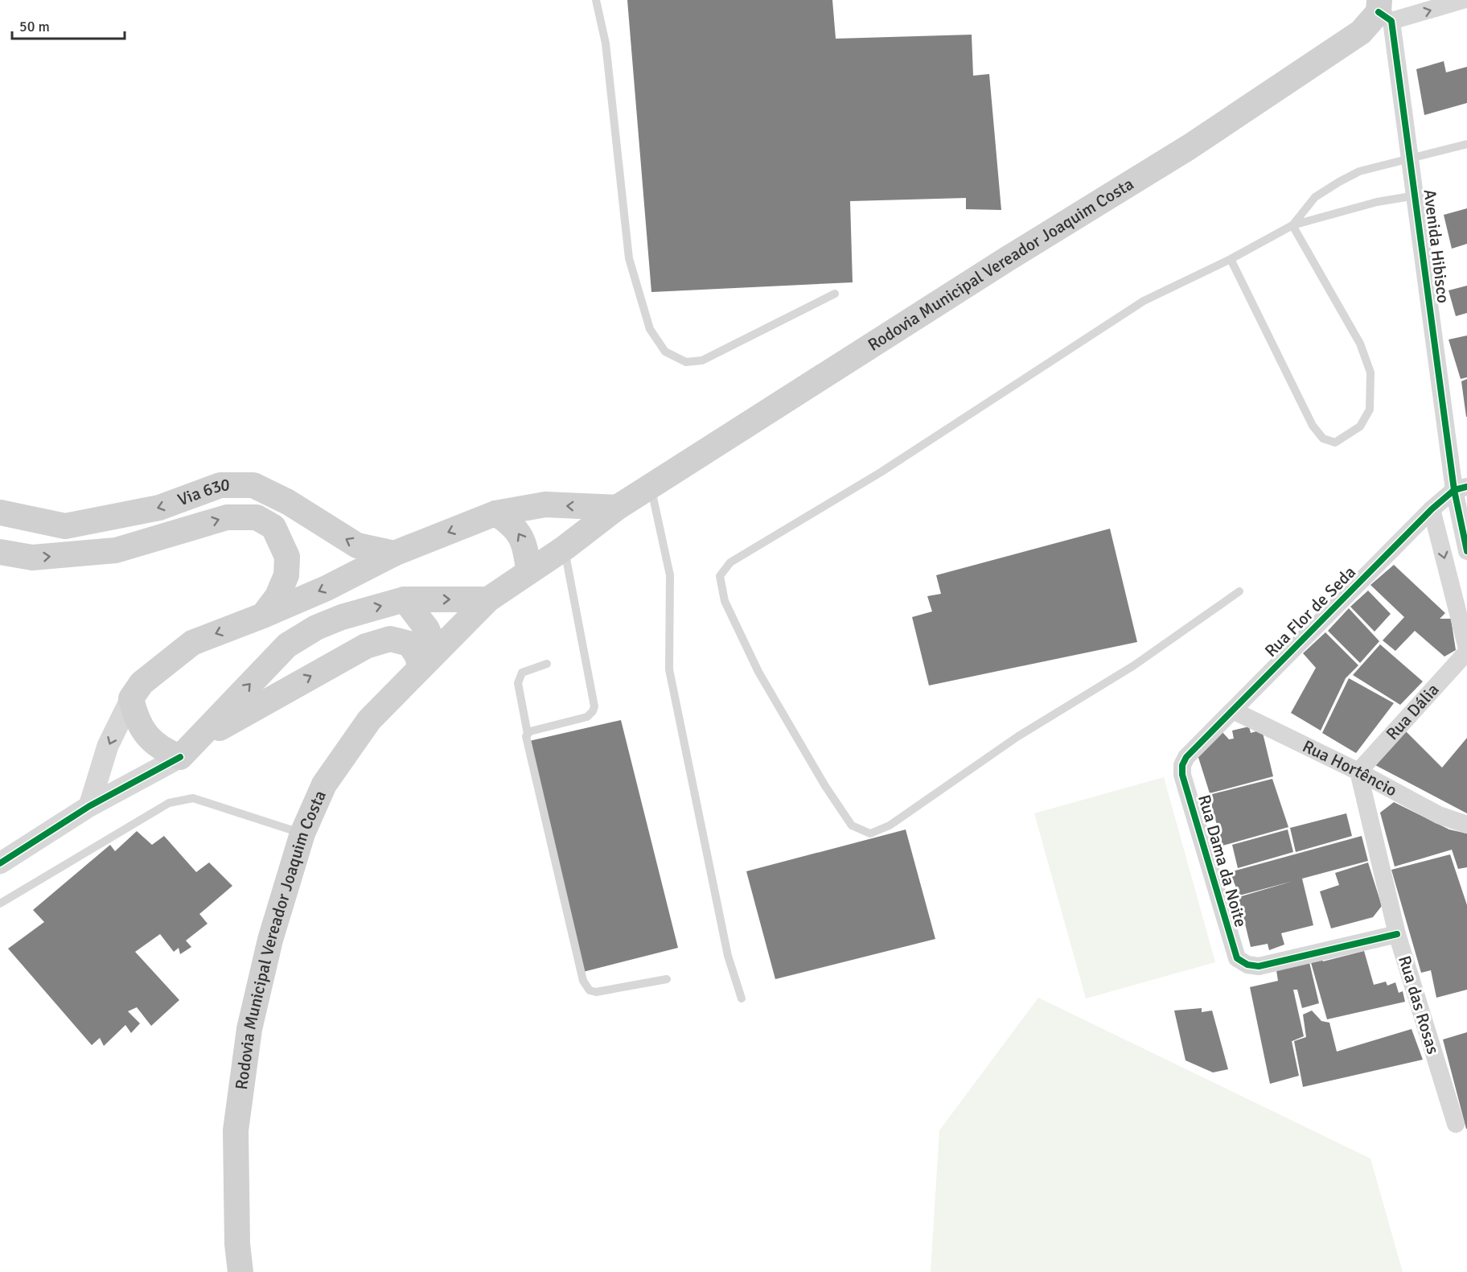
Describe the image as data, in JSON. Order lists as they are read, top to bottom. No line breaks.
{"streets":{"main road":["Rodovia Municipal Vereador Joaquim Costa","Via 630"],"street":["Avenida Hibisco","Rua Flor de Seda","Rua Dália","Rua Hortêncio","Rua Dama da Noite","Rua das Rosas"]},"crossings":[["Avenida Hibisco","Rodovia Municipal Vereador Joaquim Costa"],["Avenida Hibisco","Rua Flor de Seda"],["Rua Flor de Seda","Rua Hortêncio"],["Rua Flor de Seda","Rua Dama da Noite"],["Rua Dália","Rua Hortêncio"],["Rua Dália","Rua das Rosas"],["Rua Hortêncio","Rua das Rosas"],["Rua Dama da Noite","Rua das Rosas"]],"scale_bar":"50 m"}
